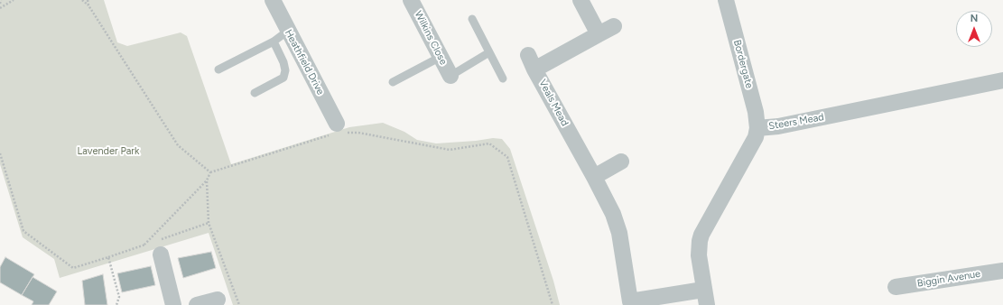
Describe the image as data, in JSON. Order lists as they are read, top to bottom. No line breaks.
{"streets":{"street":["Wilkins Close","Heathfield Drive","Bordergate","Veals Mead","Steers Mead","Biggin Avenue"]},"crossings":[["Bordergate","Steers Mead"],["Veals Mead","Steers Mead"]],"parks":["Lavender Park"],"north":"top"}
